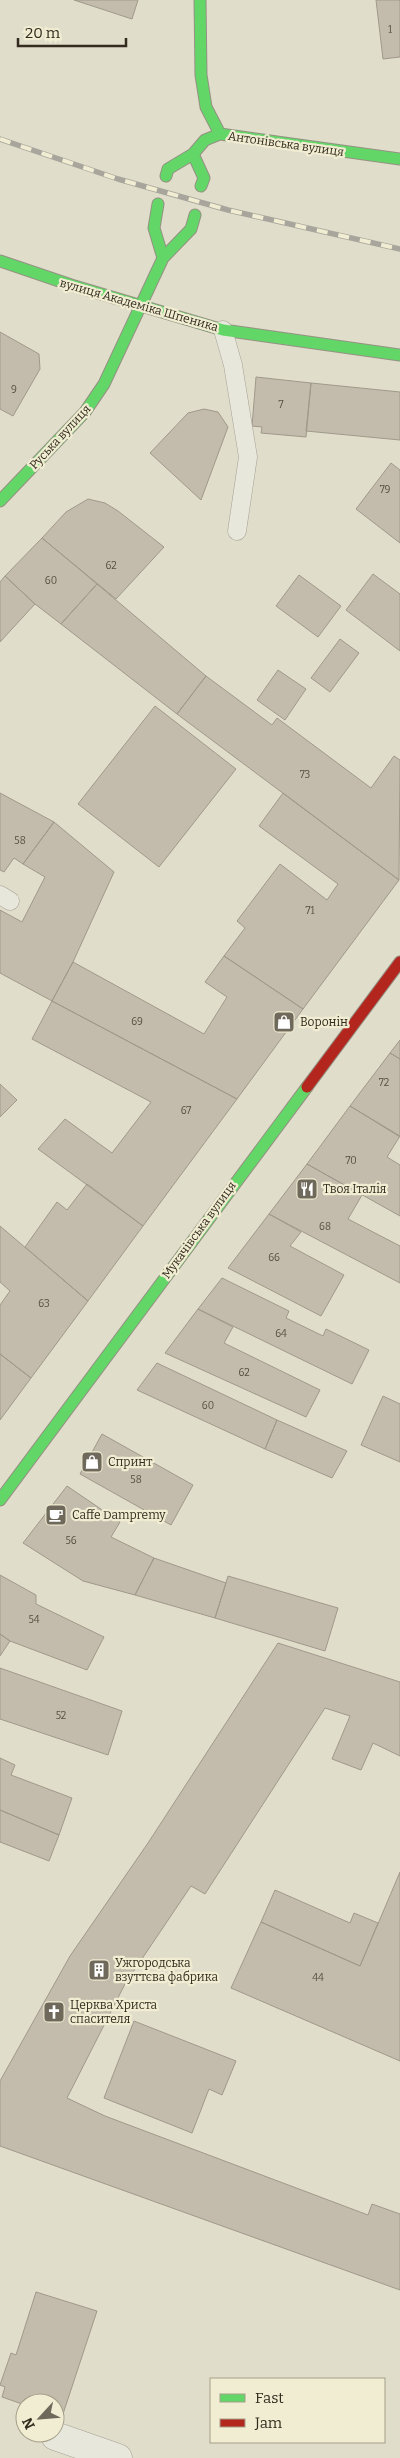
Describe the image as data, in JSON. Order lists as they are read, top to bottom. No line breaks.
{"streets":{"main road":["Антонівська вулиця","вулиця Академіка Шпеника","Руська вулиця","Мукачівська вулиця"]},"crossings":[["вулиця Академіка Шпеника","Руська вулиця"]],"places":{"shop":["Воронін","Спринт"],"restaurant":["Твоя Італія"],"cafe":["Caffe Dampremy"],"building":["Ужгородська взуттєва фабрика"],"church":["Церква Христа спасителя"]},"house_numbers":["1","9","7","79","62","60","73","58","71","69","72","67","70","68","66","63","64","62","60","58","56","54","52","44"],"legend":["Fast","Jam"],"scale_bar":"20 m","north":"bottom left"}
